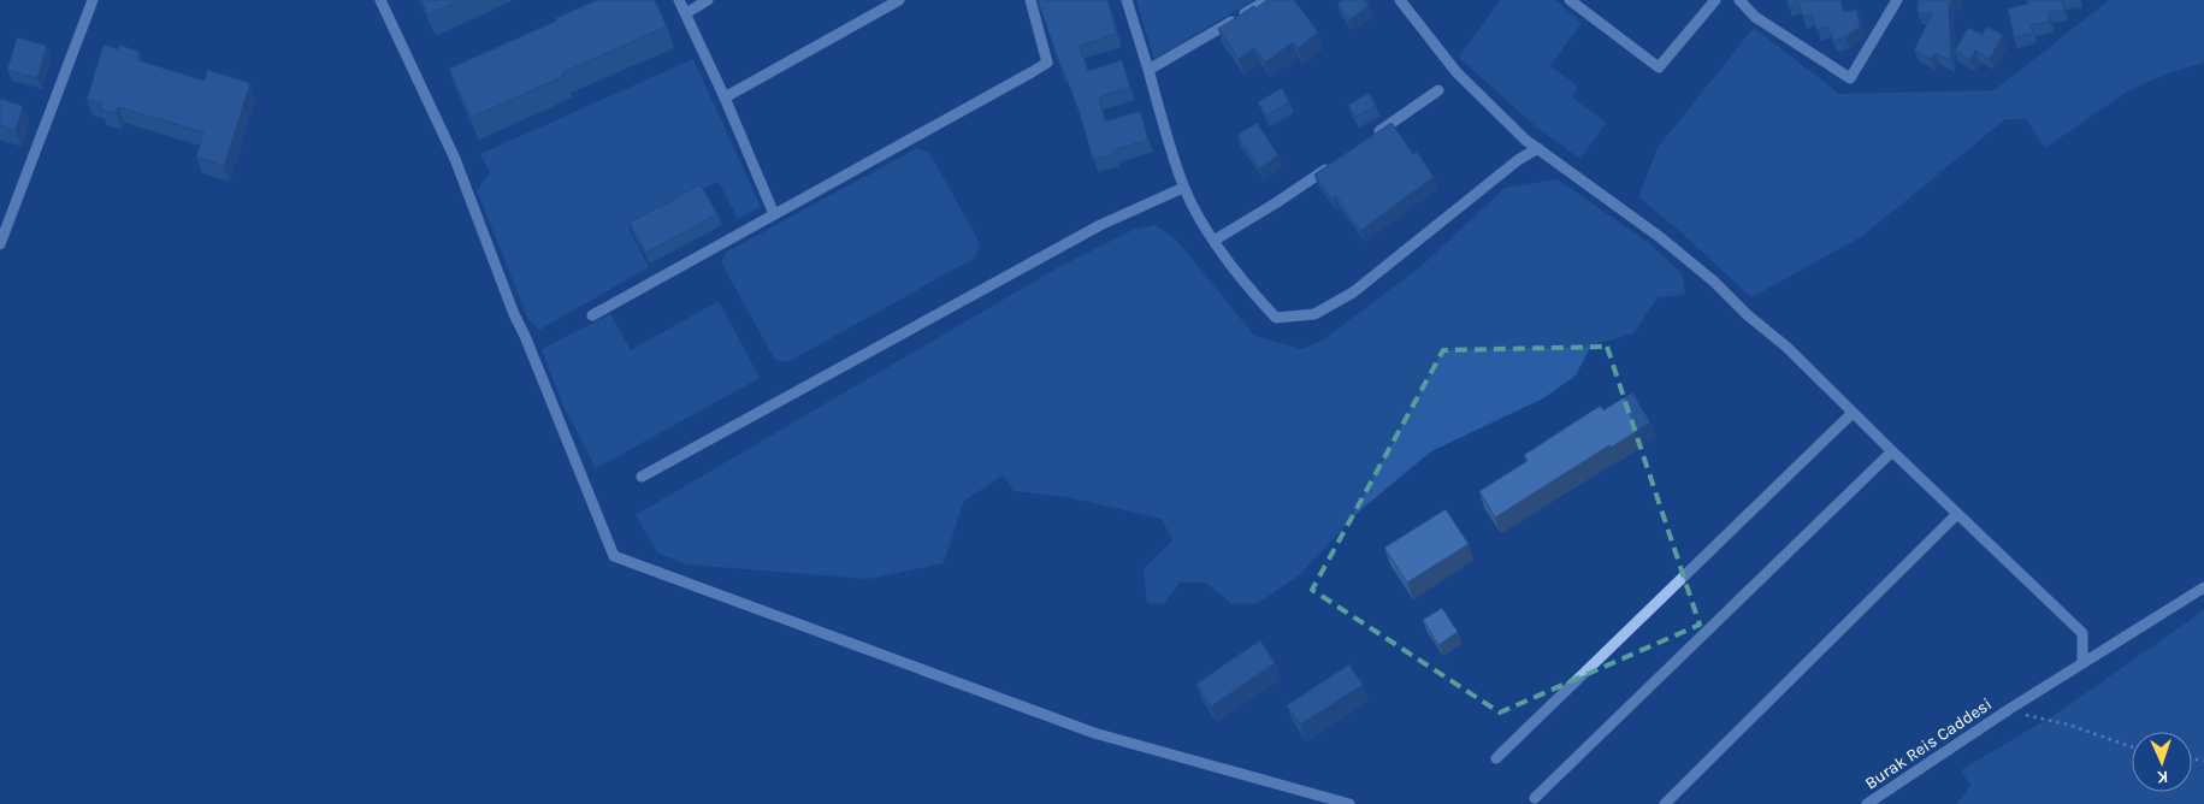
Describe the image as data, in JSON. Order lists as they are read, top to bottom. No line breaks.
{"streets":{"street":["Burak Reis Caddesi"]},"north":"bottom"}
